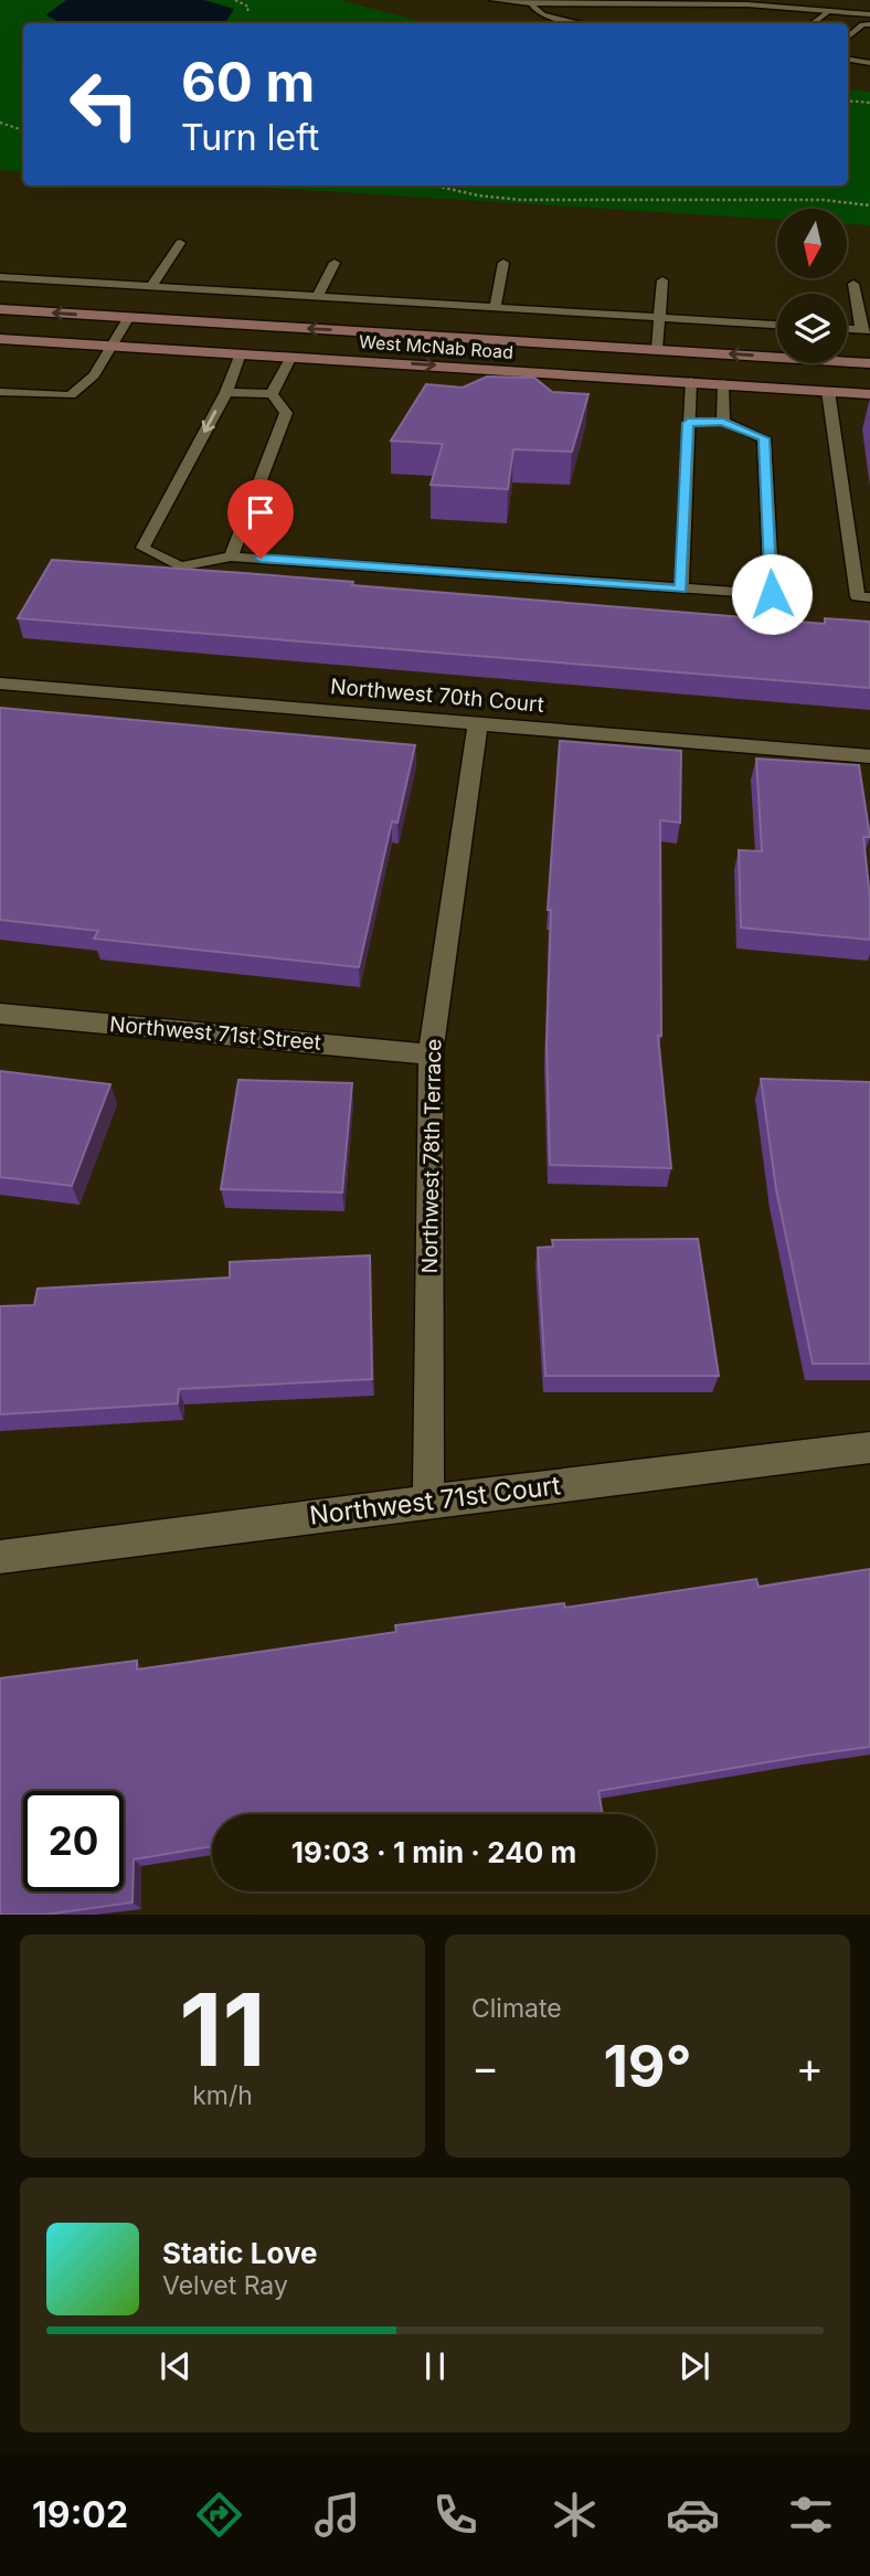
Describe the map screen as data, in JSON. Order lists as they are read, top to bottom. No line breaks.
{"streets":{"main road":["West McNab Road"],"street":["Northwest 70th Court","Northwest 71st Street","Northwest 78th Terrace","Northwest 71st Court"]},"crossings":[["Northwest 70th Court","Northwest 78th Terrace"],["Northwest 71st Street","Northwest 78th Terrace"],["Northwest 78th Terrace","Northwest 71st Court"]],"north":"bottom","page":{"turn":["60 m","Turn left"],"limit":"20","trip":"19:03 · 1 min · 240 m","tile":[["11","km/h"],"Climate"],"heat":["−","19°","+"],"song":["Static Love","Velvet Ray"],"tabs":"19:02"}}
